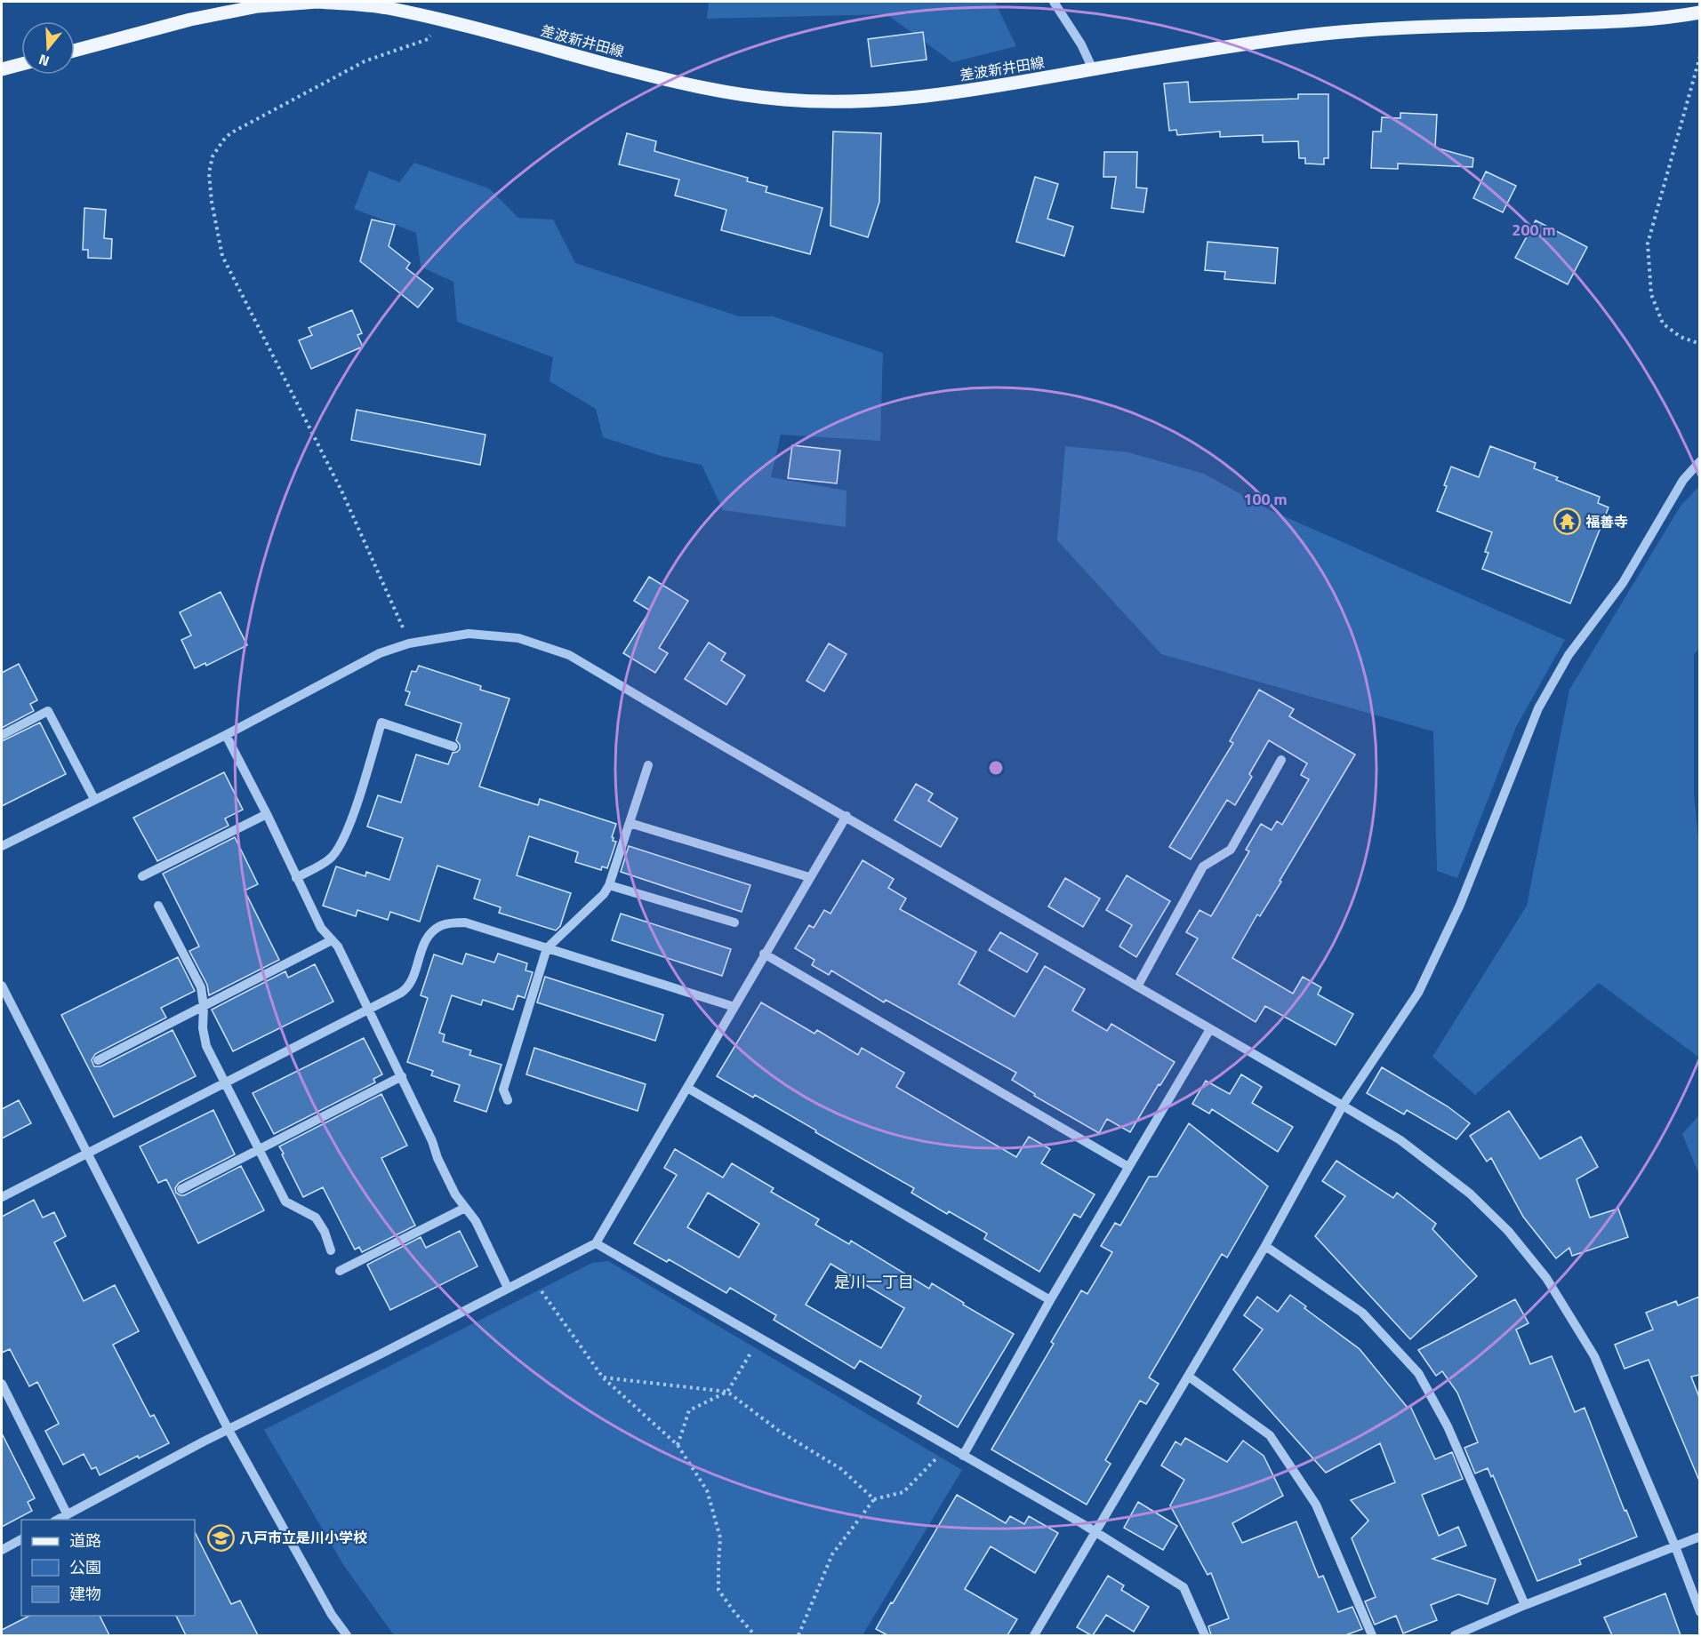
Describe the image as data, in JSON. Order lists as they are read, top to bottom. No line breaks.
{"streets":{"main road":["差波新井田線"]},"districts":["是川一丁目"],"places":{"temple":["福善寺"],"school or university":["八戸市立是川小学校"]},"legend":["道路","公園","建物"],"north":"bottom","rings":["200 m","100 m"]}
